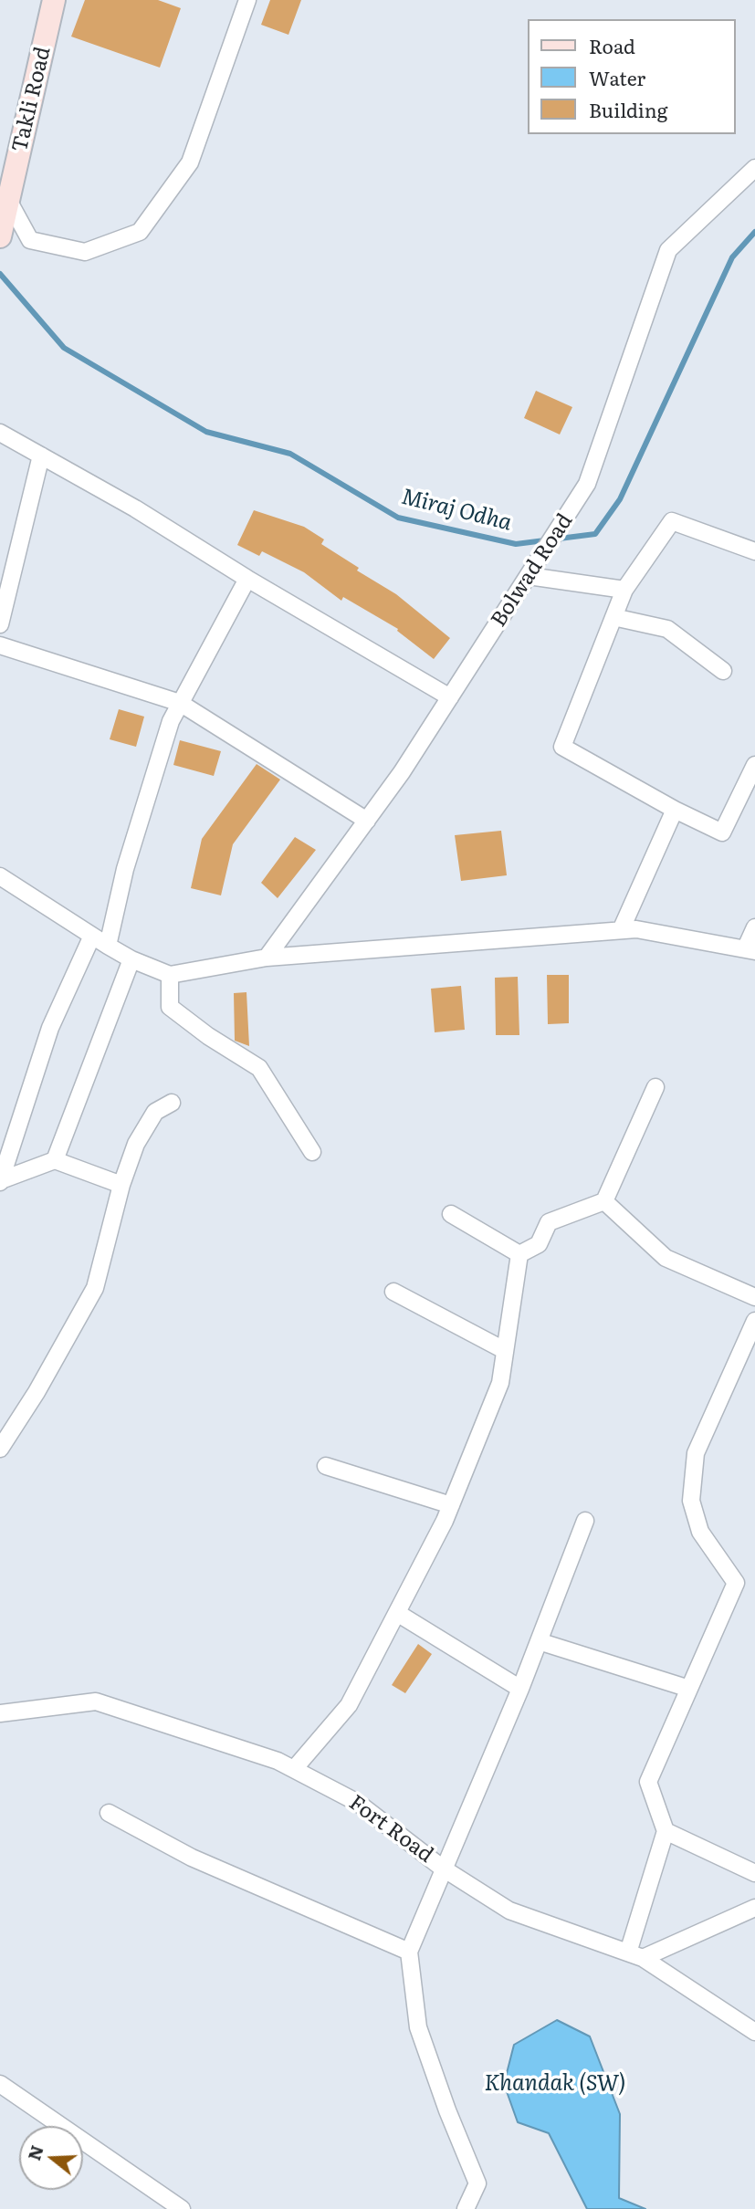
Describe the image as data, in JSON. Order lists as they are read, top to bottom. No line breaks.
{"streets":{"main road":["Takli Road"],"street":["Bolwad Road","Fort Road"]},"water":["Miraj Odha","Khandak (SW)"],"legend":["Road","Water","Building"],"north":"left"}
